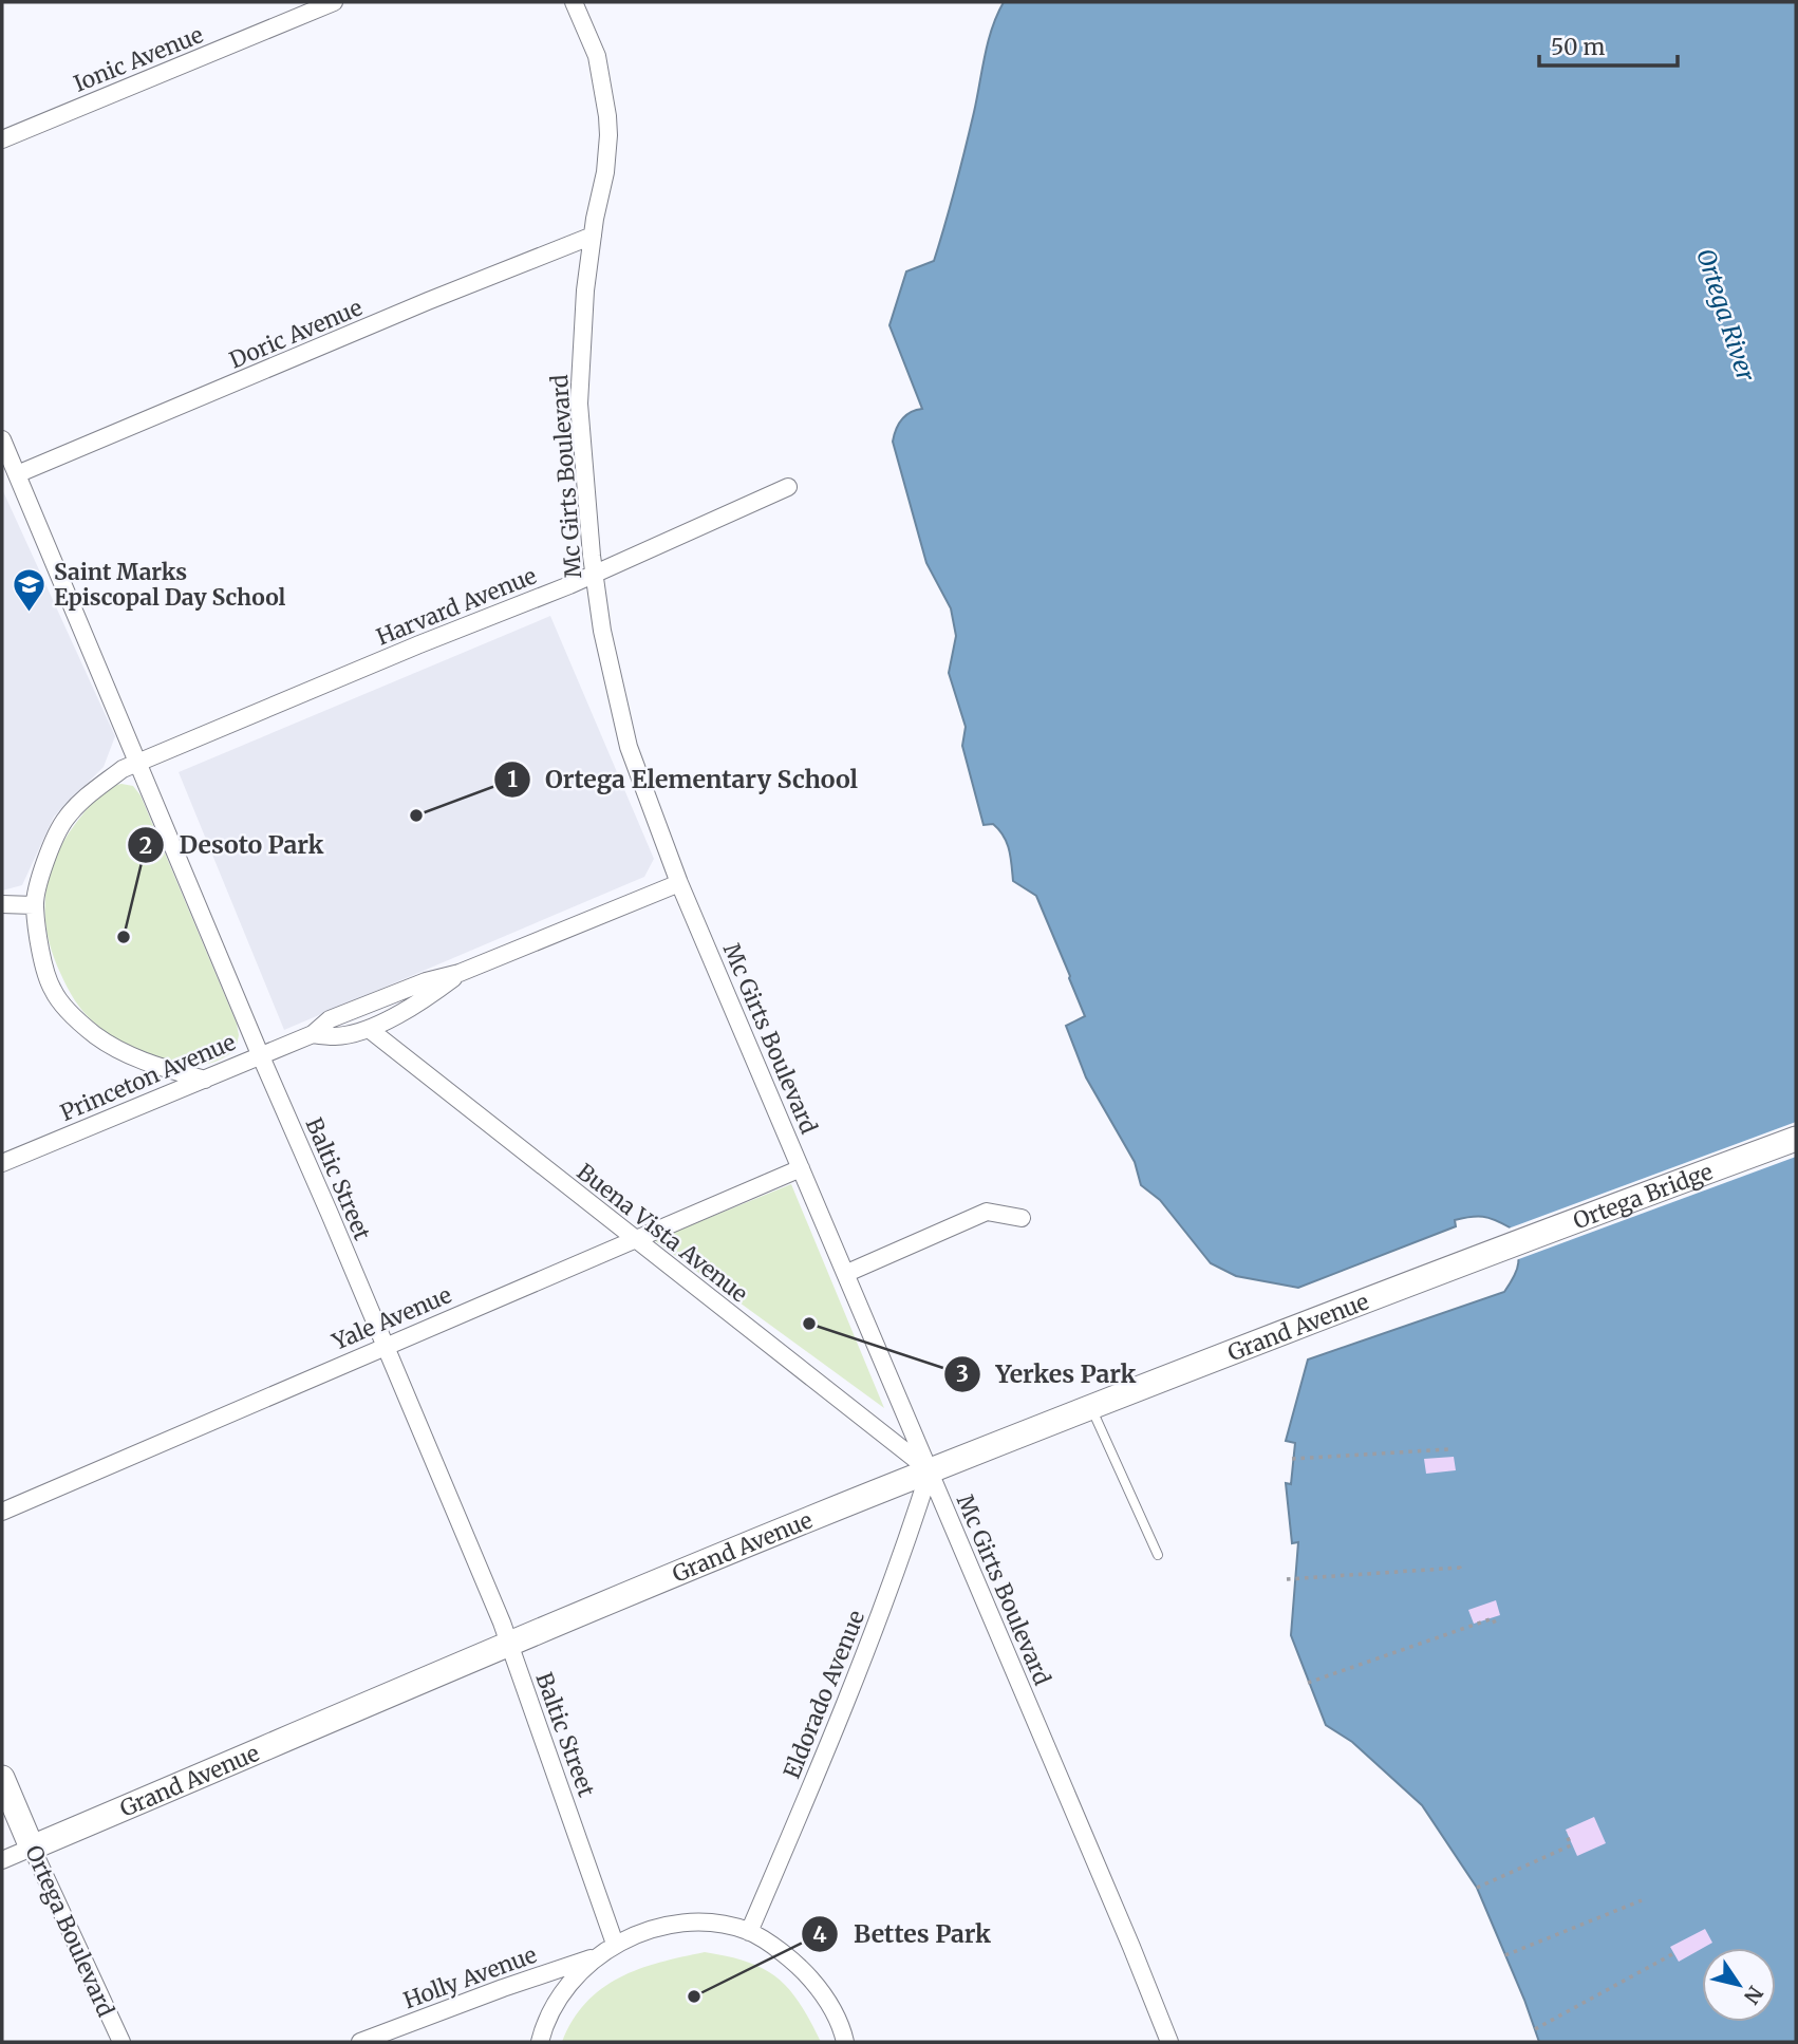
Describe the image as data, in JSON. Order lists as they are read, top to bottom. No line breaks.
{"streets":{"main road":["Ortega Bridge","Grand Avenue","Ortega Boulevard"],"street":["Ionic Avenue","Doric Avenue","Mc Girts Boulevard","Harvard Avenue","Princeton Avenue","Baltic Street","Buena Vista Avenue","Yale Avenue","Eldorado Avenue","Holly Avenue"]},"crossings":[["Doric Avenue","Mc Girts Boulevard"],["Doric Avenue","Baltic Street"],["Mc Girts Boulevard","Harvard Avenue"],["Mc Girts Boulevard","Princeton Avenue"],["Mc Girts Boulevard","Buena Vista Avenue"],["Mc Girts Boulevard","Yale Avenue"],["Mc Girts Boulevard","Grand Avenue"],["Mc Girts Boulevard","Eldorado Avenue"],["Harvard Avenue","Baltic Street"],["Princeton Avenue","Baltic Street"],["Princeton Avenue","Buena Vista Avenue"],["Baltic Street","Yale Avenue"],["Baltic Street","Grand Avenue"],["Ortega Bridge","Grand Avenue"],["Buena Vista Avenue","Yale Avenue"],["Buena Vista Avenue","Grand Avenue"],["Buena Vista Avenue","Eldorado Avenue"],["Grand Avenue","Eldorado Avenue"],["Grand Avenue","Ortega Boulevard"]],"water":["Ortega River"],"places":{"school or university":["Saint Marks Episcopal Day School"],"other":["Ortega Elementary School","Desoto Park","Yerkes Park","Bettes Park"]},"scale_bar":"50 m","north":"bottom right"}
